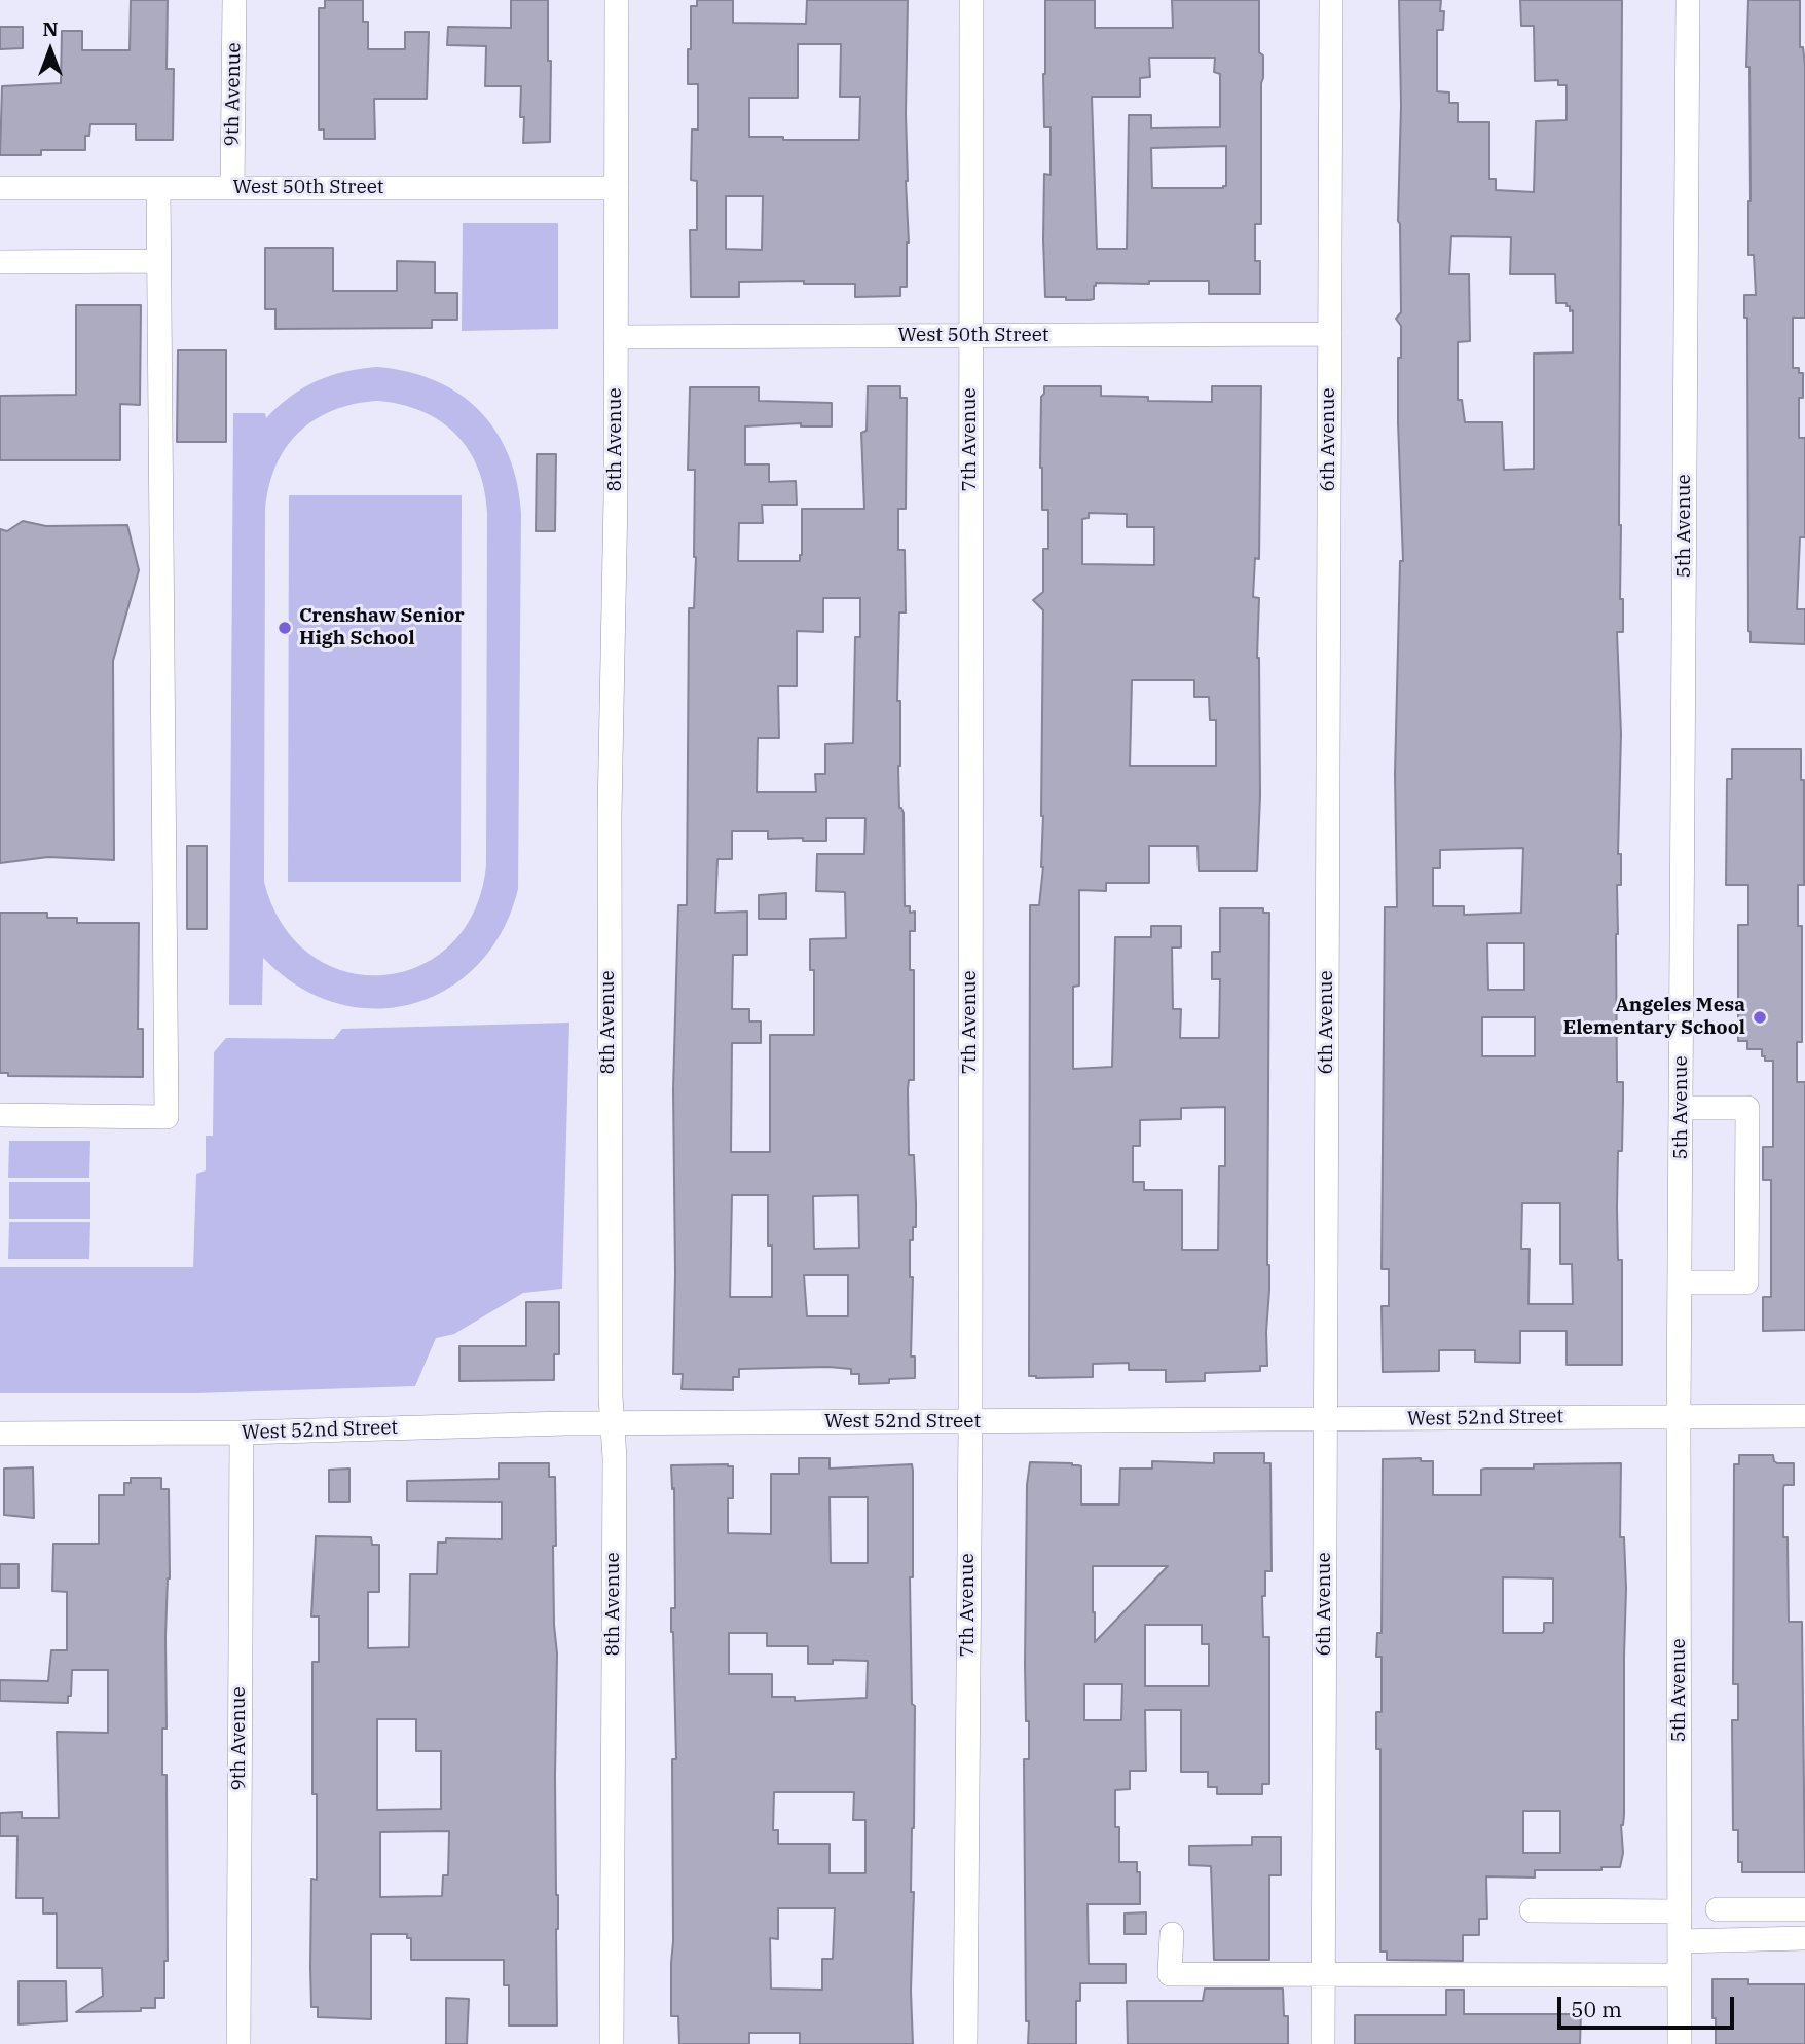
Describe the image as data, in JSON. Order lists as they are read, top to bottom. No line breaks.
{"streets":{"street":["9th Avenue","West 50th Street","8th Avenue","7th Avenue","6th Avenue","5th Avenue","West 52nd Street"]},"crossings":[["9th Avenue","West 50th Street"],["9th Avenue","West 52nd Street"],["West 50th Street","8th Avenue"],["West 50th Street","7th Avenue"],["West 50th Street","6th Avenue"],["8th Avenue","West 52nd Street"],["7th Avenue","West 52nd Street"],["6th Avenue","West 52nd Street"],["5th Avenue","West 52nd Street"]],"places":["Crenshaw Senior High School","Angeles Mesa Elementary School"],"scale_bar":"50 m","north":"top"}
